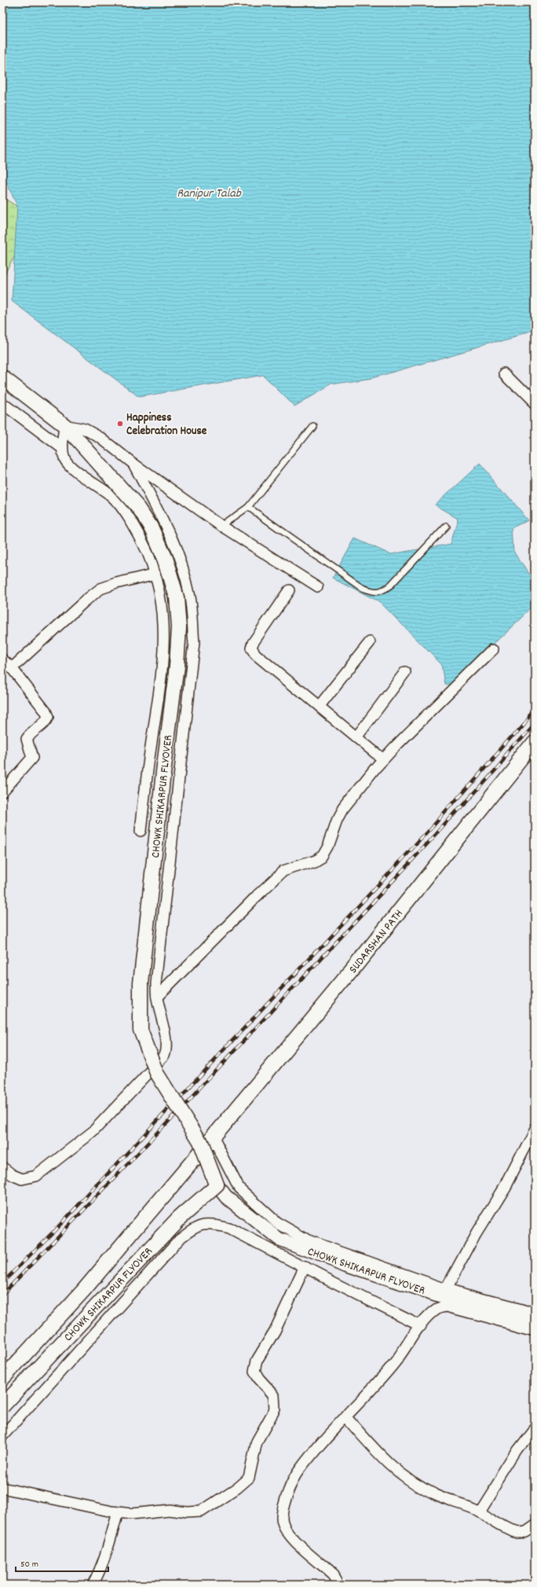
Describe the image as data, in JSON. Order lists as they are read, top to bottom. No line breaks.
{"streets":{"main road":["CHOWK SHIKARPUR FLYOVER","SUDARSHAN PATH"]},"water":["Ranipur Talab"],"places":["Happiness Celebration House"],"scale_bar":"50 m"}
